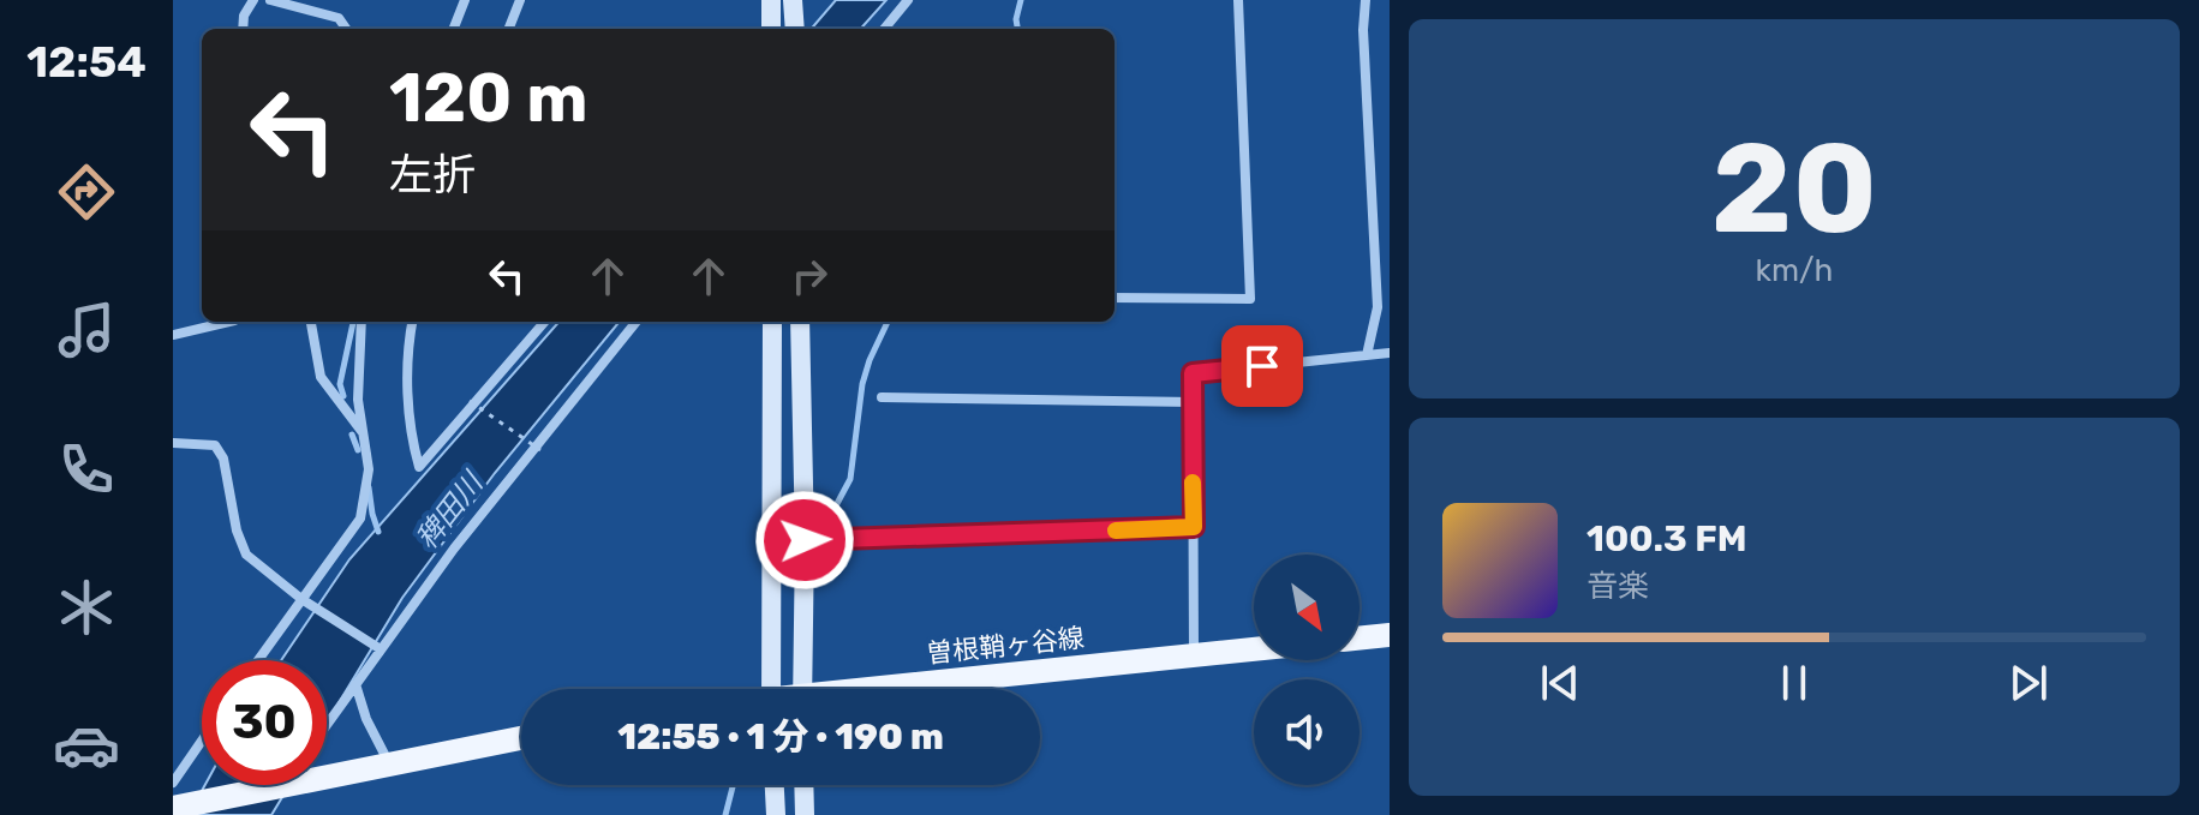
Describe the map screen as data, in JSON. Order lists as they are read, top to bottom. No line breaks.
{"streets":{"main road":["曽根鞘ヶ谷線"]},"water":["稗田川"],"north":"bottom right","page":{"tabs":"12:54","tile":["20","km/h"],"turn":["120 m","左折"],"song":["100.3 FM","音楽"],"limit":"30","trip":"12:55 · 1 分 · 190 m"}}
